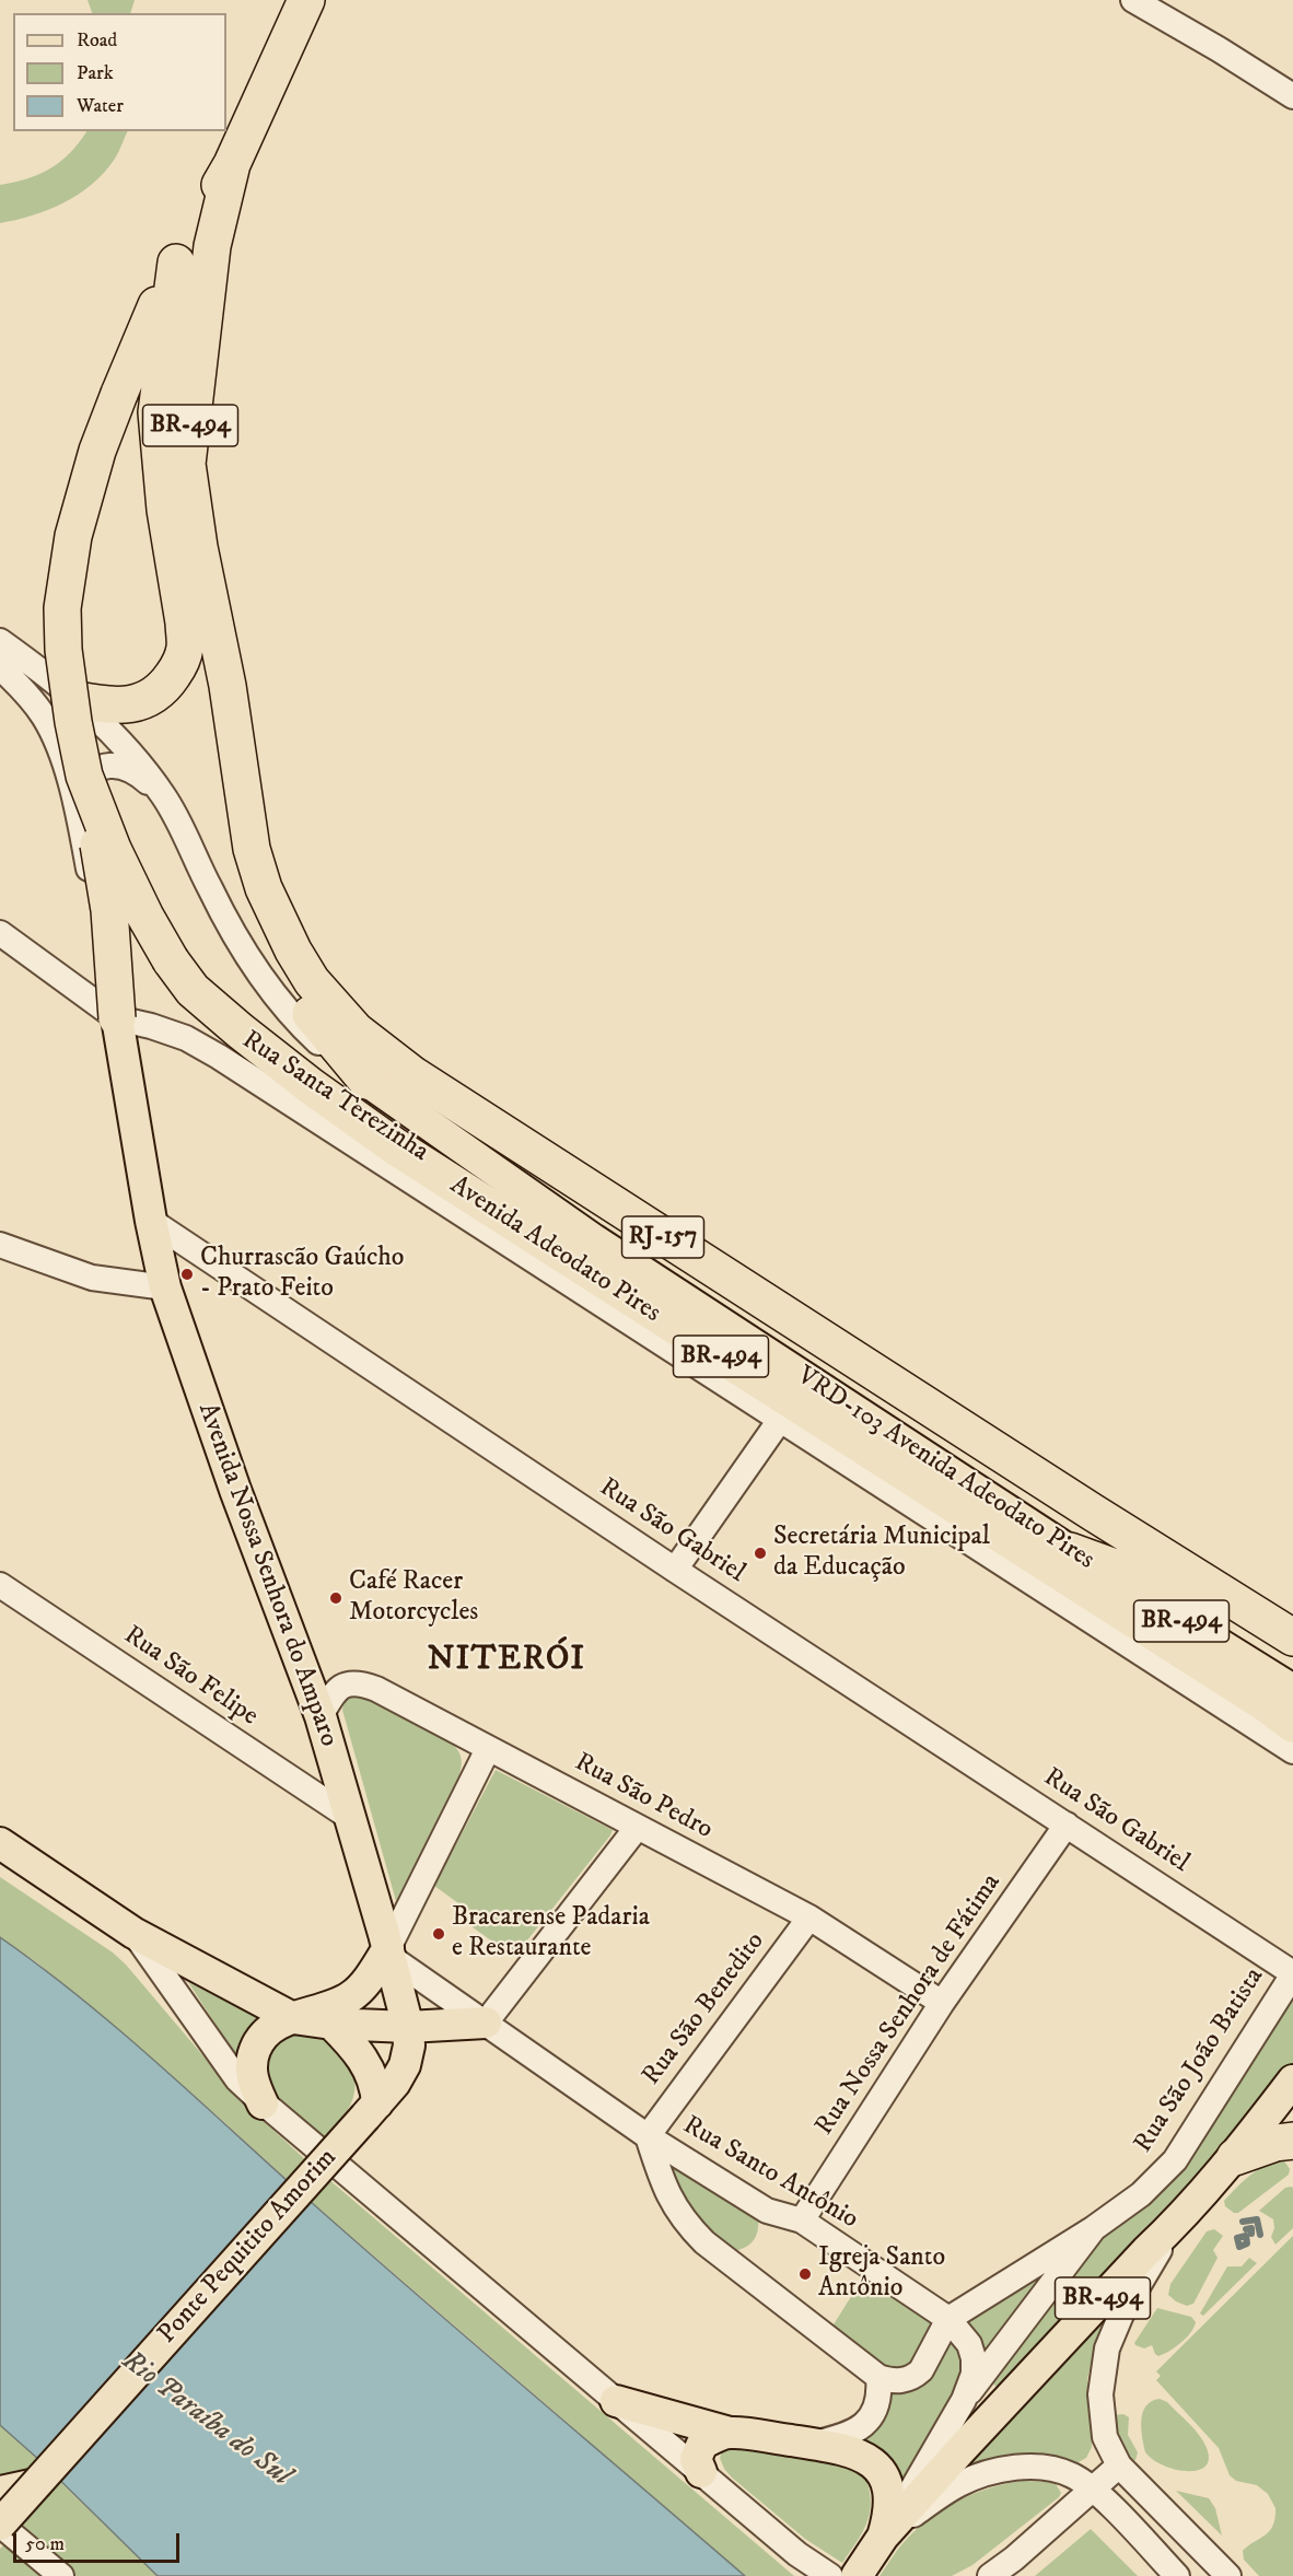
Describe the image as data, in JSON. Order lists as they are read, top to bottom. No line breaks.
{"streets":{"highway":["BR-494","RJ-157","Avenida Adeodato Pires"],"main road":["VRD-103 Avenida Adeodato Pires","Avenida Nossa Senhora do Amparo","Ponte Pequitito Amorim"],"street":["Rua Santa Terezinha","Rua São Gabriel","Rua São Felipe","Rua São Pedro","Rua Nossa Senhora de Fátima","Rua São Benedito","Rua São João Batista","Rua Santo Antônio"]},"crossings":[["BR-494","RJ-157"],["BR-494","Avenida Adeodato Pires"],["BR-494","Rua Santo Antônio"],["Rua Santa Terezinha","Avenida Nossa Senhora do Amparo"],["Rua São Gabriel","Avenida Nossa Senhora do Amparo"],["Rua São Gabriel","Rua Nossa Senhora de Fátima"],["Rua São Gabriel","Rua São João Batista"],["Avenida Nossa Senhora do Amparo","Rua São Felipe"],["Avenida Nossa Senhora do Amparo","Rua São Pedro"],["Avenida Nossa Senhora do Amparo","Rua Santo Antônio"],["Avenida Nossa Senhora do Amparo","Ponte Pequitito Amorim"],["Rua São Pedro","Rua Nossa Senhora de Fátima"],["Rua São Pedro","Rua São Benedito"],["Rua Nossa Senhora de Fátima","Rua Santo Antônio"],["Rua São Benedito","Rua Santo Antônio"],["Rua São João Batista","Rua Santo Antônio"]],"districts":["NITERÓI"],"water":["Rio Paraíba do Sul"],"places":["Churrascão Gaúcho - Prato Feito","Secretária Municipal da Educação","Café Racer Motorcycles","Bracarense Padaria e Restaurante","Igreja Santo Antônio"],"legend":["Road","Park","Water"],"scale_bar":"50 m"}
